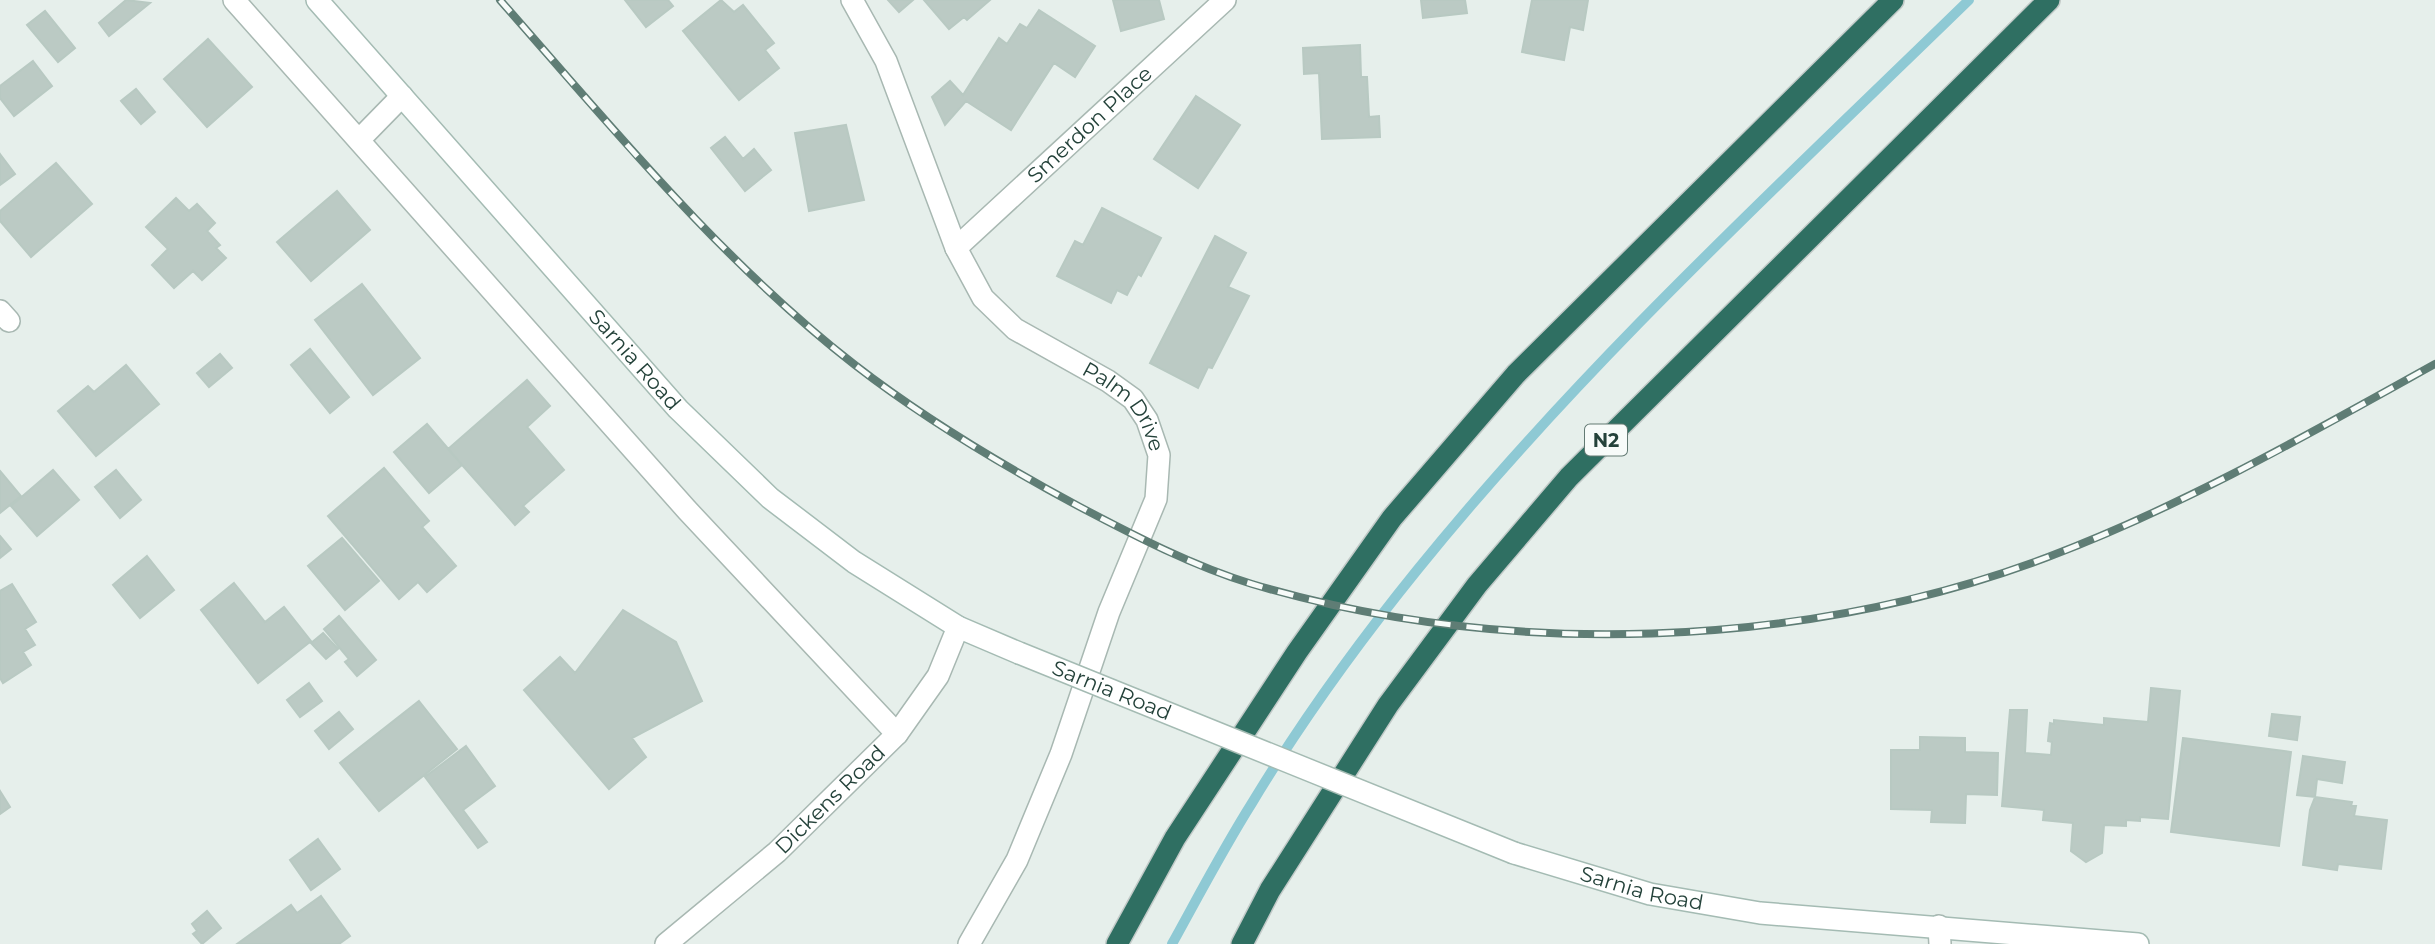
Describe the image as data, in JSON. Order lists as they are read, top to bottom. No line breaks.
{"streets":{"highway":["N2"],"street":["Smerdon Place","Sarnia Road","Palm Drive","Dickens Road"]},"crossings":[["Smerdon Place","Palm Drive"],["Sarnia Road","Dickens Road"]]}
